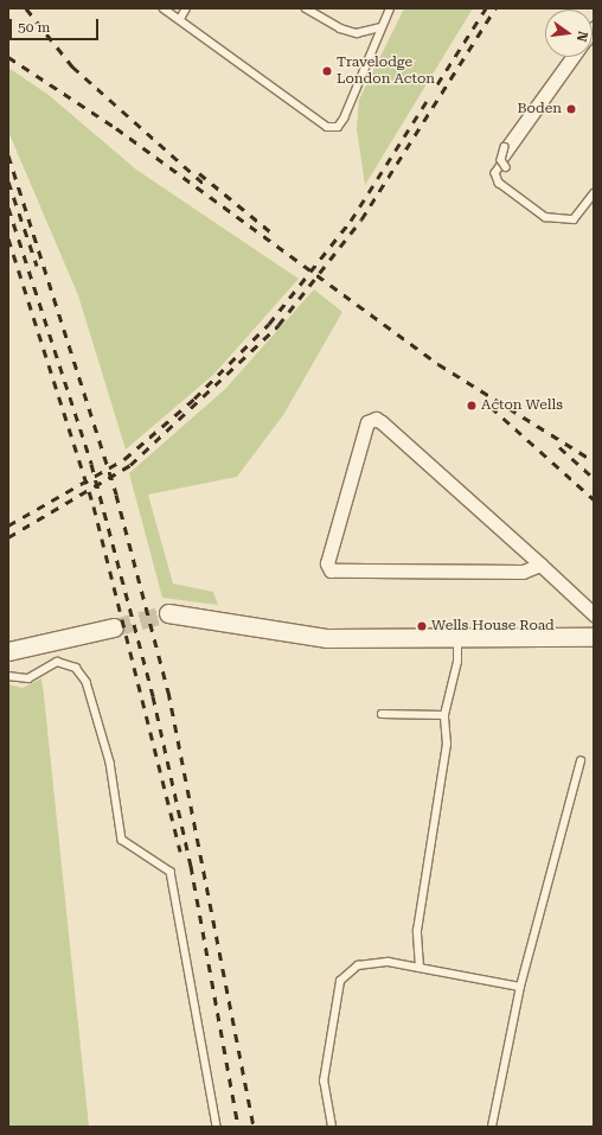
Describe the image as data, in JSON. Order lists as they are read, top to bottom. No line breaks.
{"places":["Travelodge London Acton","Boden","Acton Wells","Wells House Road"],"scale_bar":"50 m","north":"right"}
